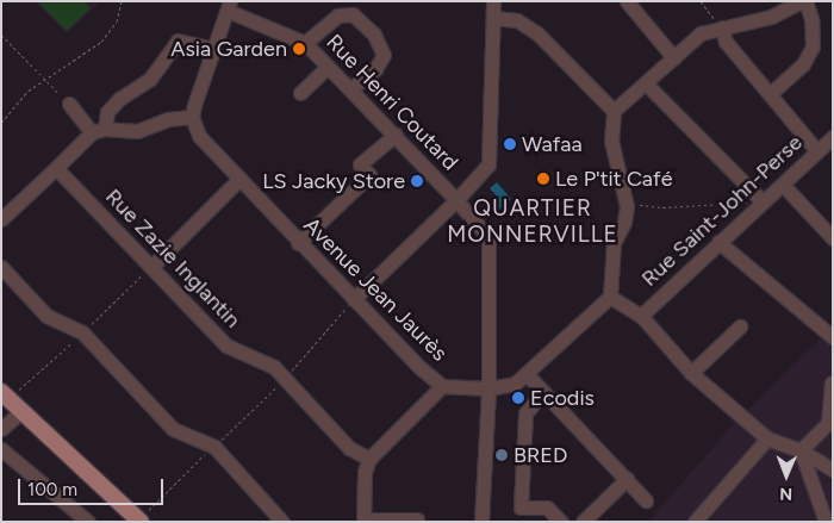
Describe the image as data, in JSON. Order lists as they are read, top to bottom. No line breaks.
{"streets":{"street":["Rue Henri Coutard","Rue Saint-John-Perse","Rue Zazie Inglantin","Avenue Jean Jaurès"]},"crossings":[["Rue Henri Coutard","Avenue Jean Jaurès"]],"districts":["QUARTIER MONNERVILLE"],"places":["Asia Garden","Wafaa","Le P'tit Café","LS Jacky Store","Ecodis","BRED"],"scale_bar":"100 m","north":"bottom"}
